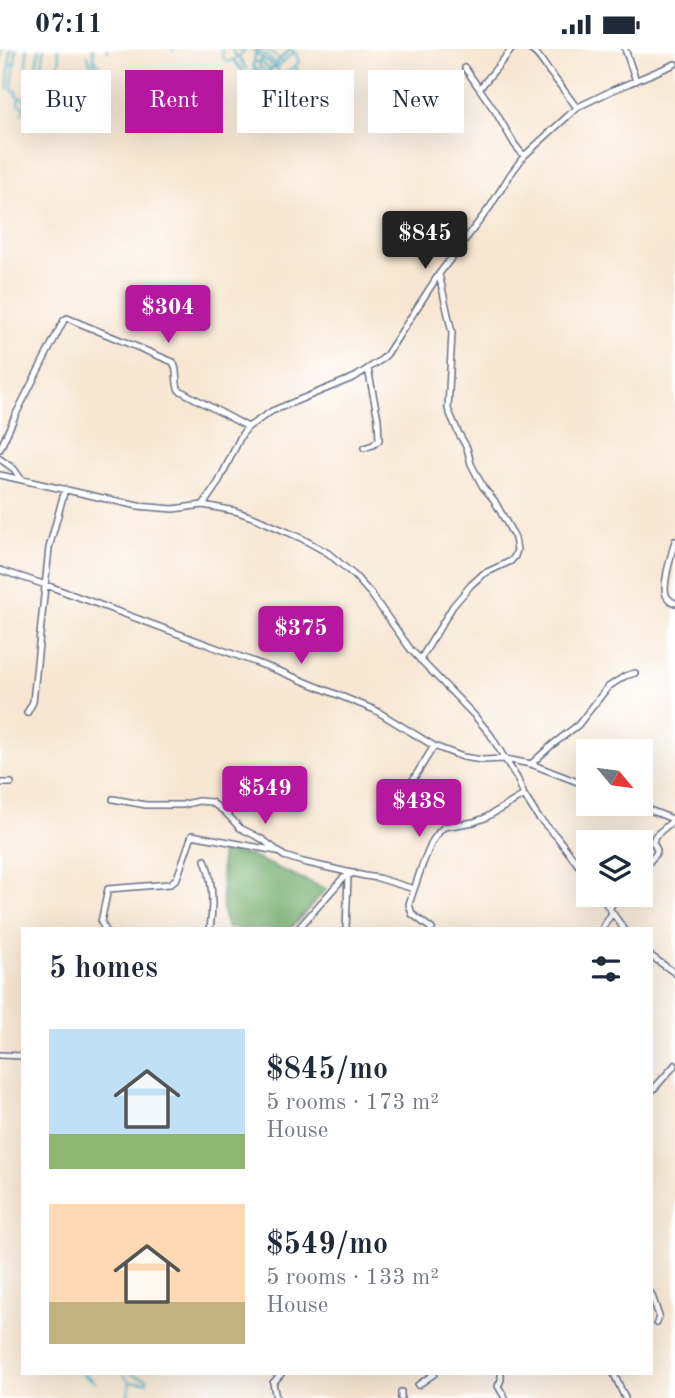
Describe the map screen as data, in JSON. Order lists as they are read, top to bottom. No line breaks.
{"north":"bottom right","page":{"status":"07:11","chip":["Buy","Rent","Filters","New"],"price":["$845","$304","$375","$549","$438"],"heading":"5 homes","list":[{"name":"$845/mo","note":"5 rooms · 173 m² · House"},{"name":"$549/mo","note":"5 rooms · 133 m² · House"}]}}
